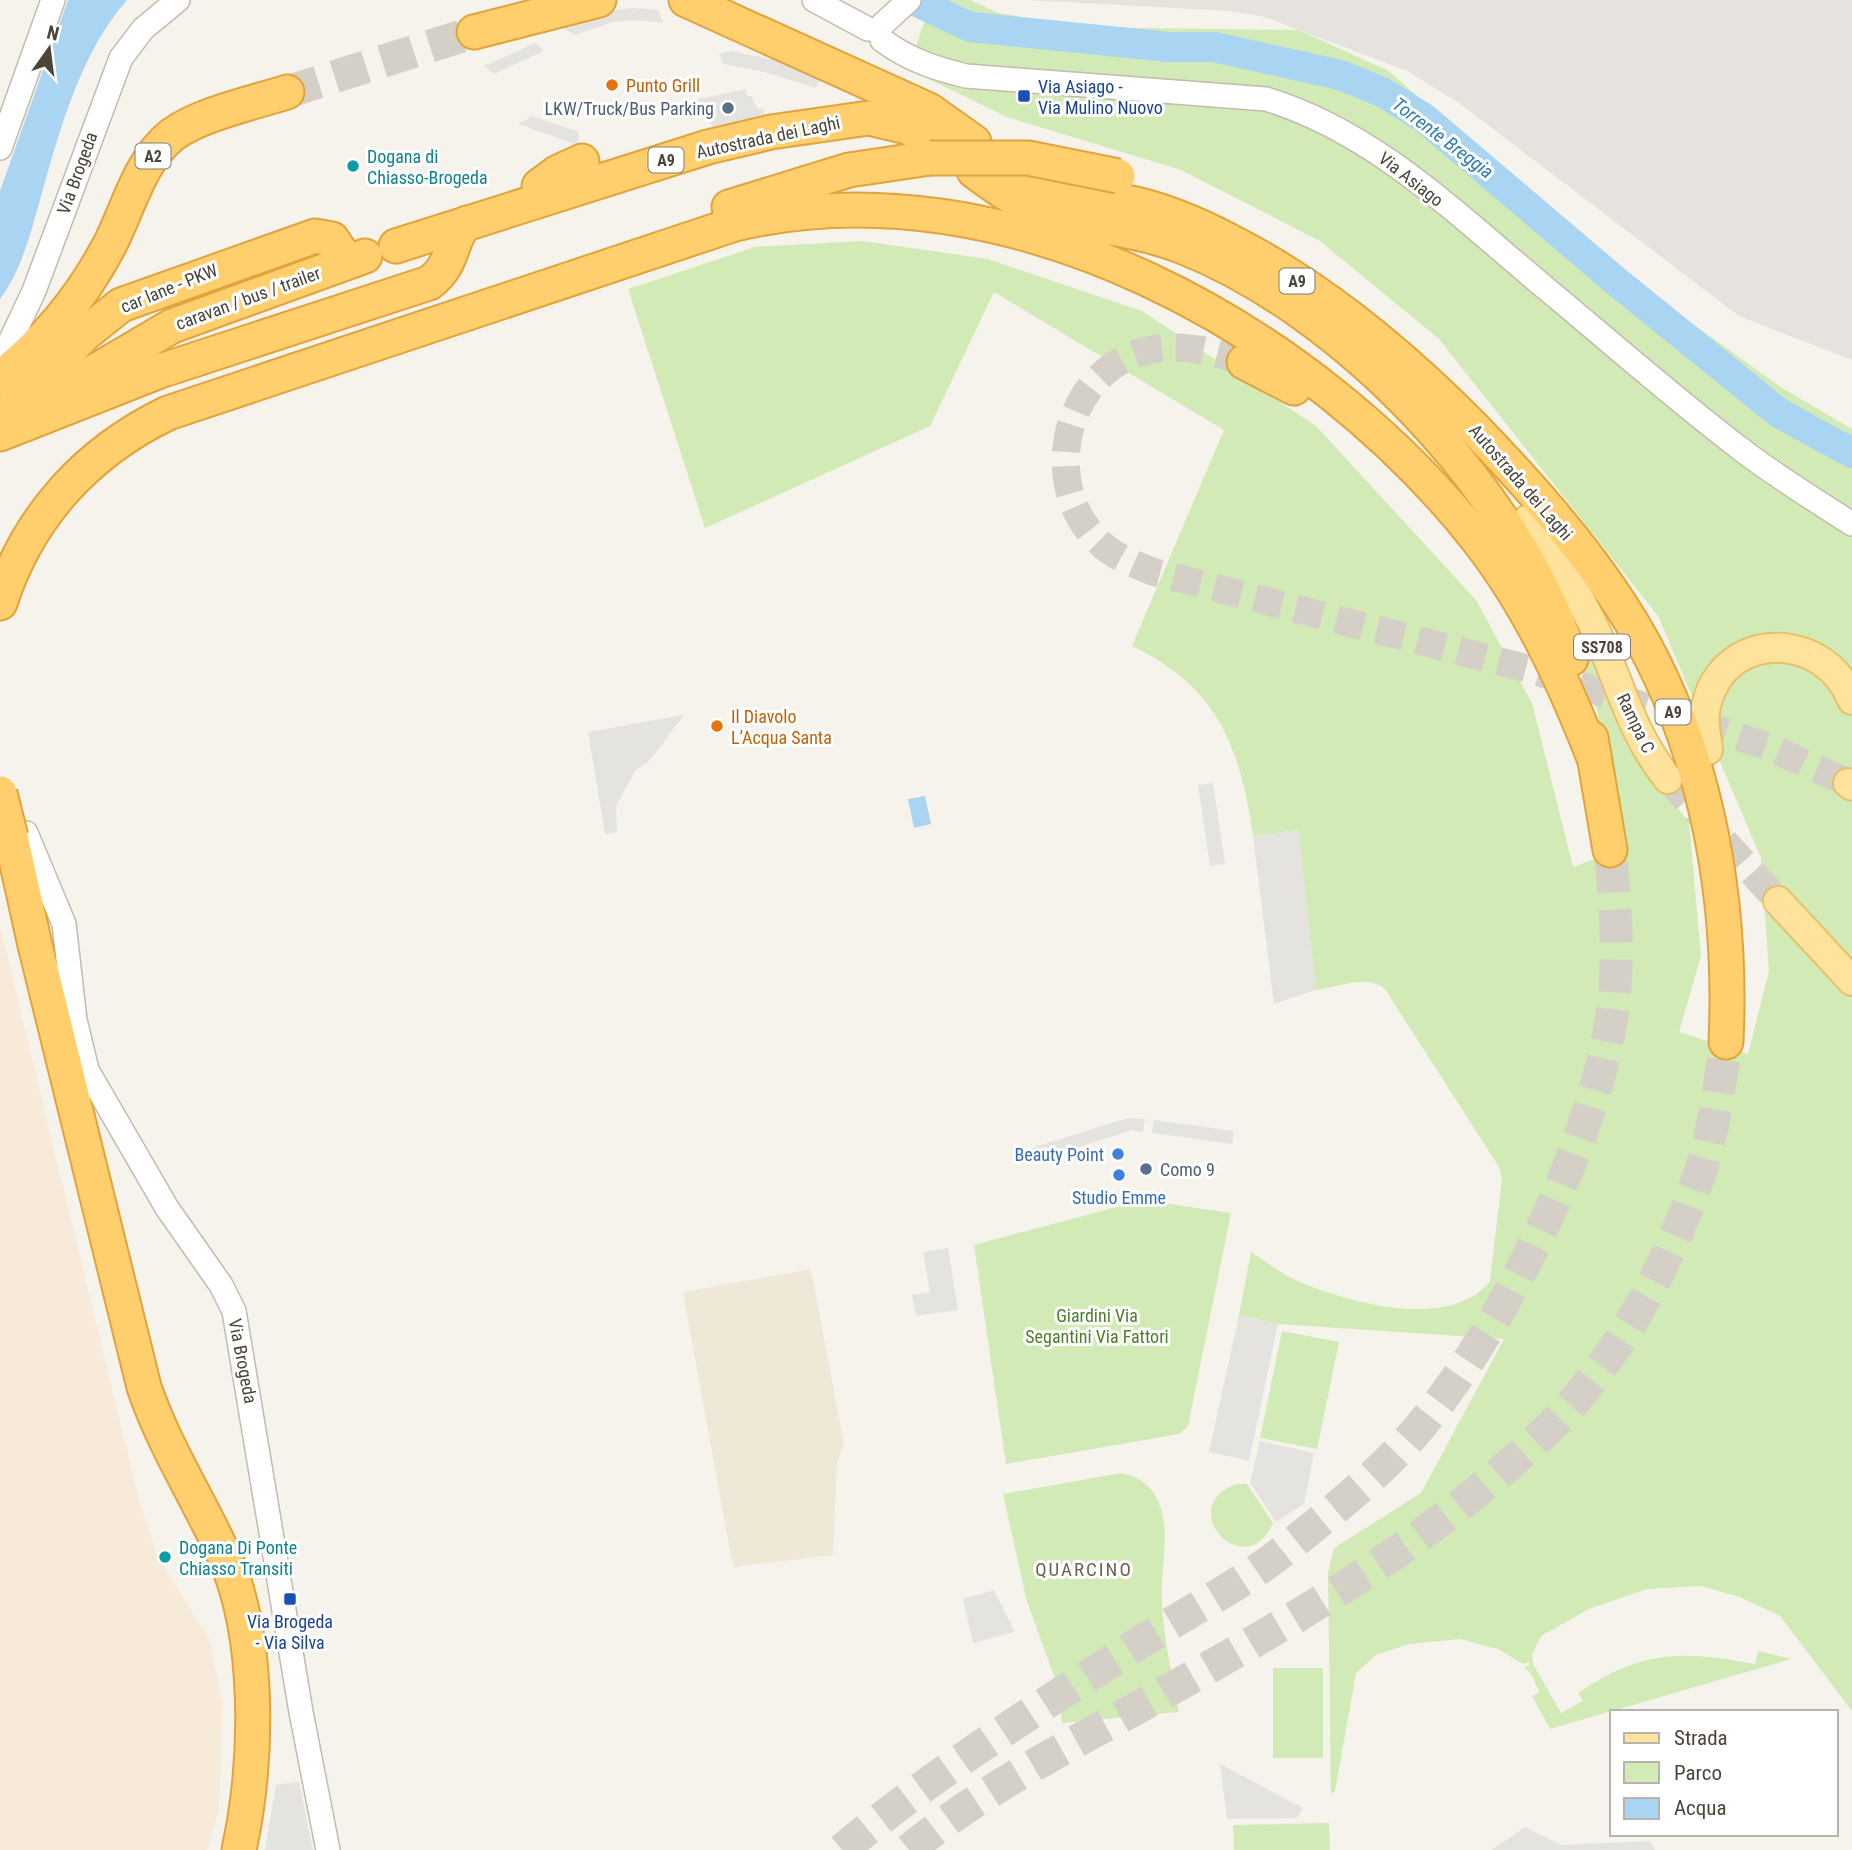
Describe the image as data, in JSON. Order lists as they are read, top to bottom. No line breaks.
{"streets":{"highway":["Autostrada dei Laghi","A2","A9","car lane - PKW"],"main road":["SS708","Rampa C"],"street":["Via Brogeda","Via Asiago"]},"crossings":[["Autostrada dei Laghi","car lane - PKW"],["Autostrada dei Laghi","Rampa C"],["A2","car lane - PKW"]],"districts":["QUARCINO"],"water":["Torrente Breggia"],"parks":["Giardini Via Segantini Via Fattori"],"places":{"other":["Punto Grill","LKW/Truck/Bus Parking","Dogana di Chiasso-Brogeda","Il Diavolo L’Acqua Santa","Beauty Point","Como 9","Studio Emme","Dogana Di Ponte Chiasso Transiti"],"transit":["Via Asiago - Via Mulino Nuovo","Via Brogeda - Via Silva"]},"legend":["Strada","Parco","Acqua"],"north":"top"}
